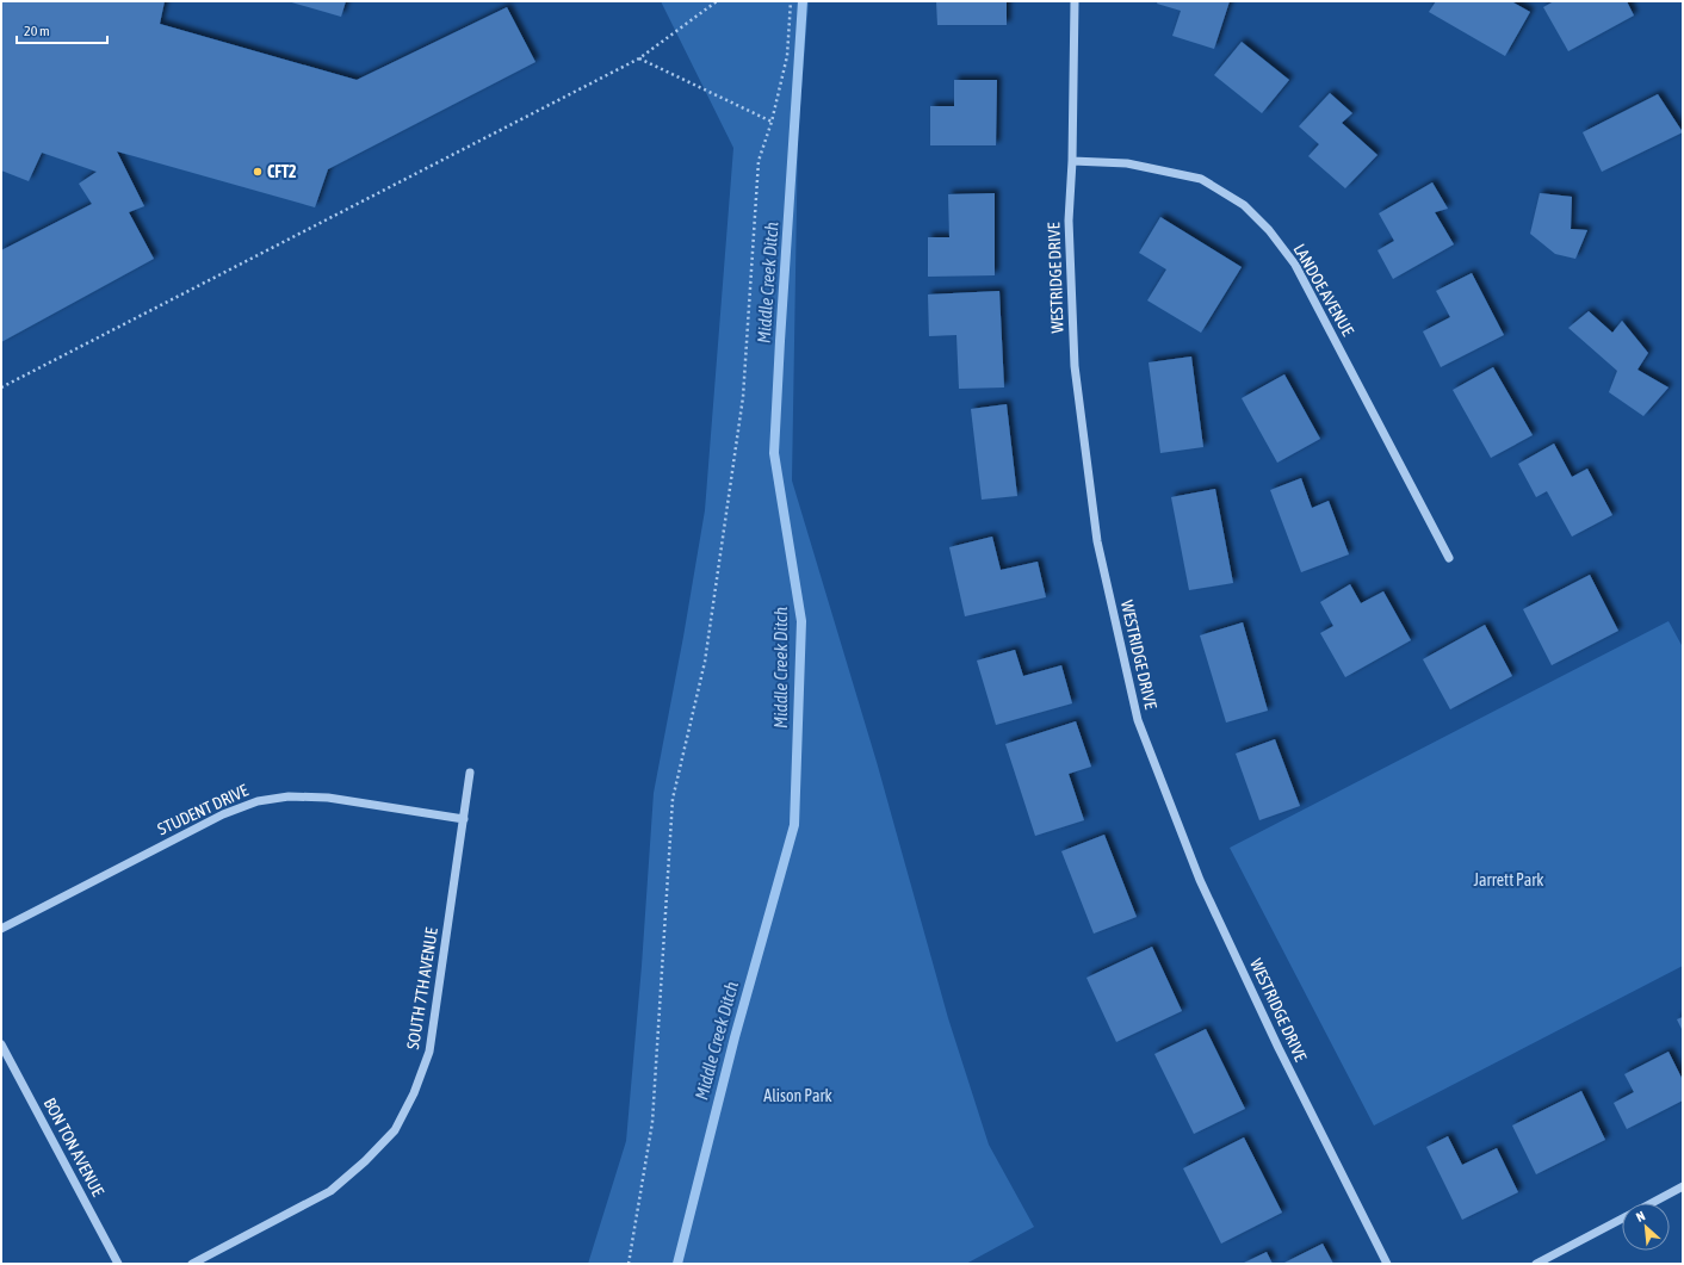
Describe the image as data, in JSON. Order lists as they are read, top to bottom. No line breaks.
{"streets":{"street":["WESTRIDGE DRIVE","LANDOE AVENUE","STUDENT DRIVE","SOUTH 7TH AVENUE","BON TON AVENUE"]},"crossings":[["WESTRIDGE DRIVE","LANDOE AVENUE"],["STUDENT DRIVE","SOUTH 7TH AVENUE"]],"water":["Middle Creek Ditch"],"parks":["Jarrett Park","Alison Park"],"places":["CFT2"],"scale_bar":"20 m","north":"top left"}
